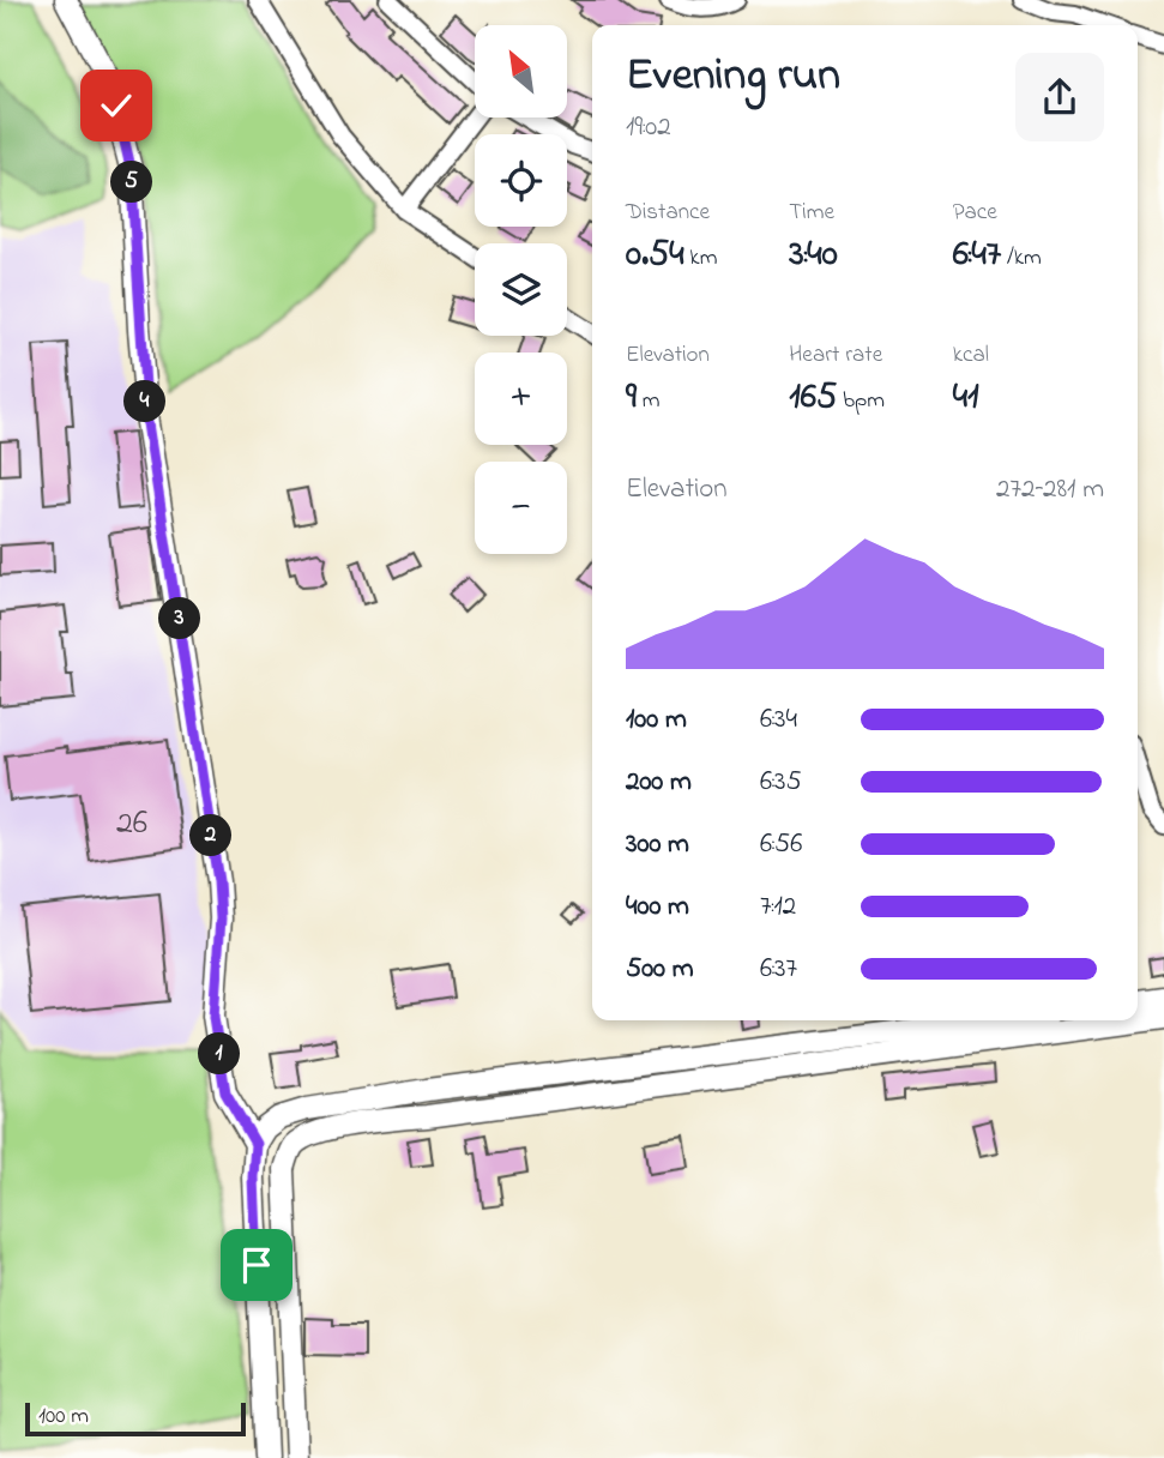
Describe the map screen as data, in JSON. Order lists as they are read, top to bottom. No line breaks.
{"house_numbers":["26"],"scale_bar":"100 m","north":"top left","page":{"map_buttons":["+","−"],"heading":["Evening run","19:02"],"pins":["5","4","3","2","1"],"stats":[["Distance","0.54 km"],["Time","3:40"],["Pace","6:47 /km"],["Elevation","9 m"],["Heart rate","165 bpm"],["kcal","41"]],"chart":["Elevation","272–281 m"],"list":[{"name":"100 m","note":"6:34"},{"name":"200 m","note":"6:35"},{"name":"300 m","note":"6:56"},{"name":"400 m","note":"7:12"},{"name":"500 m","note":"6:37"}],"scale":"100 m"}}
